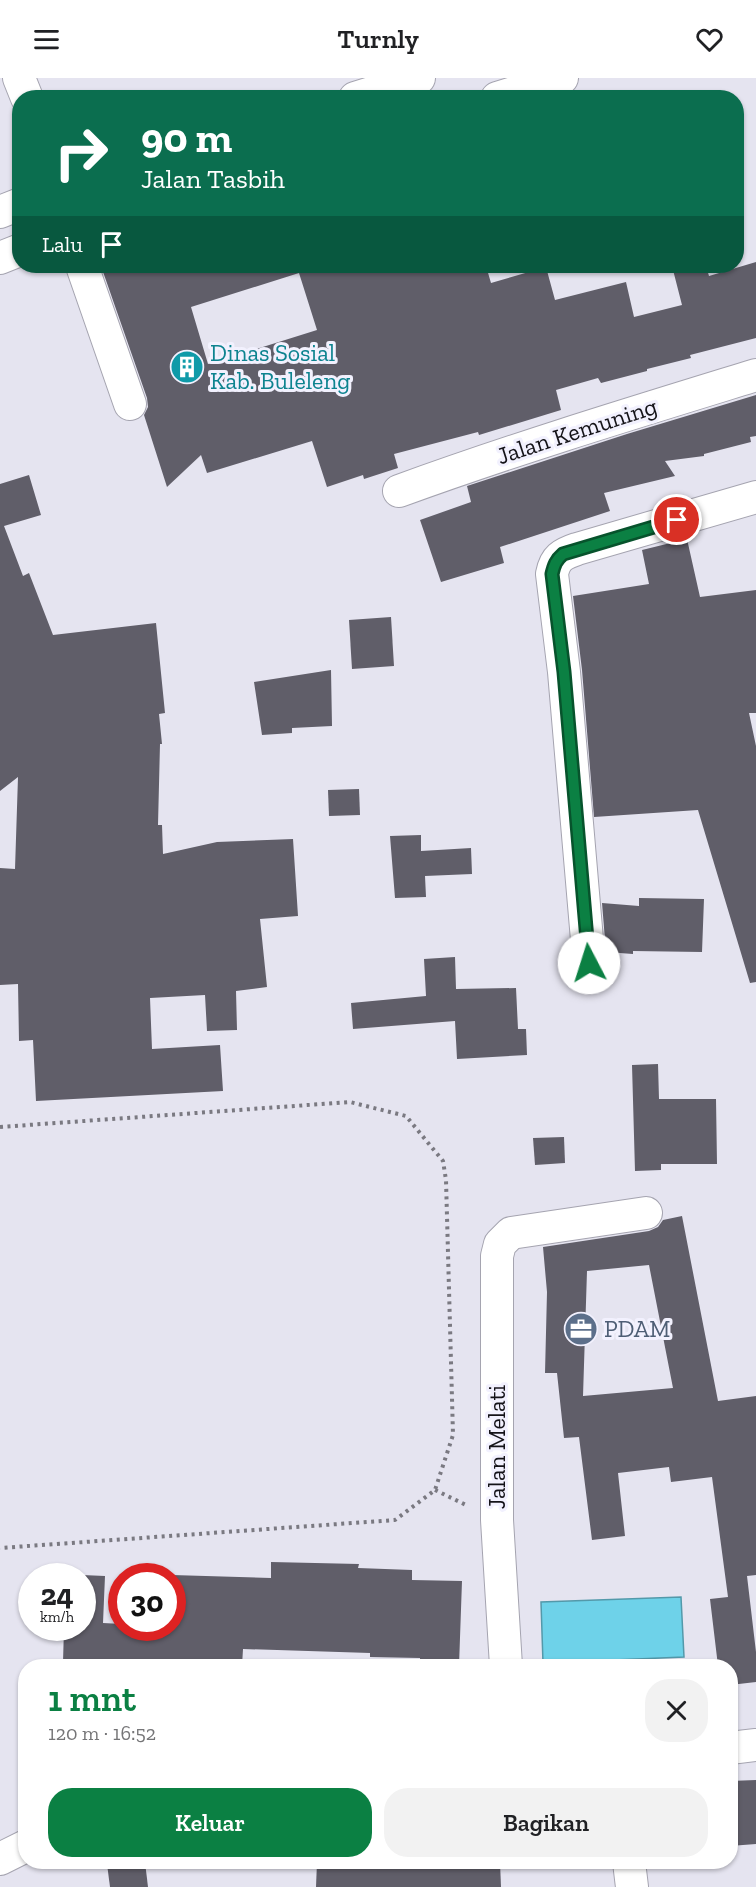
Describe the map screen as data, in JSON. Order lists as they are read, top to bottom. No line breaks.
{"streets":{"street":["Jalan Kemuning","Jalan Melati"]},"places":{"building":["Dinas Sosial Kab. Buleleng"],"office":["PDAM"]},"page":{"header":"Turnly","turn":["90 m","Jalan Tasbih"],"then":"Lalu","speed":"24 km/h","limit":"30","heading":["1 mnt","120 m · 16:52"],"buttons":["Keluar","Bagikan"]}}
